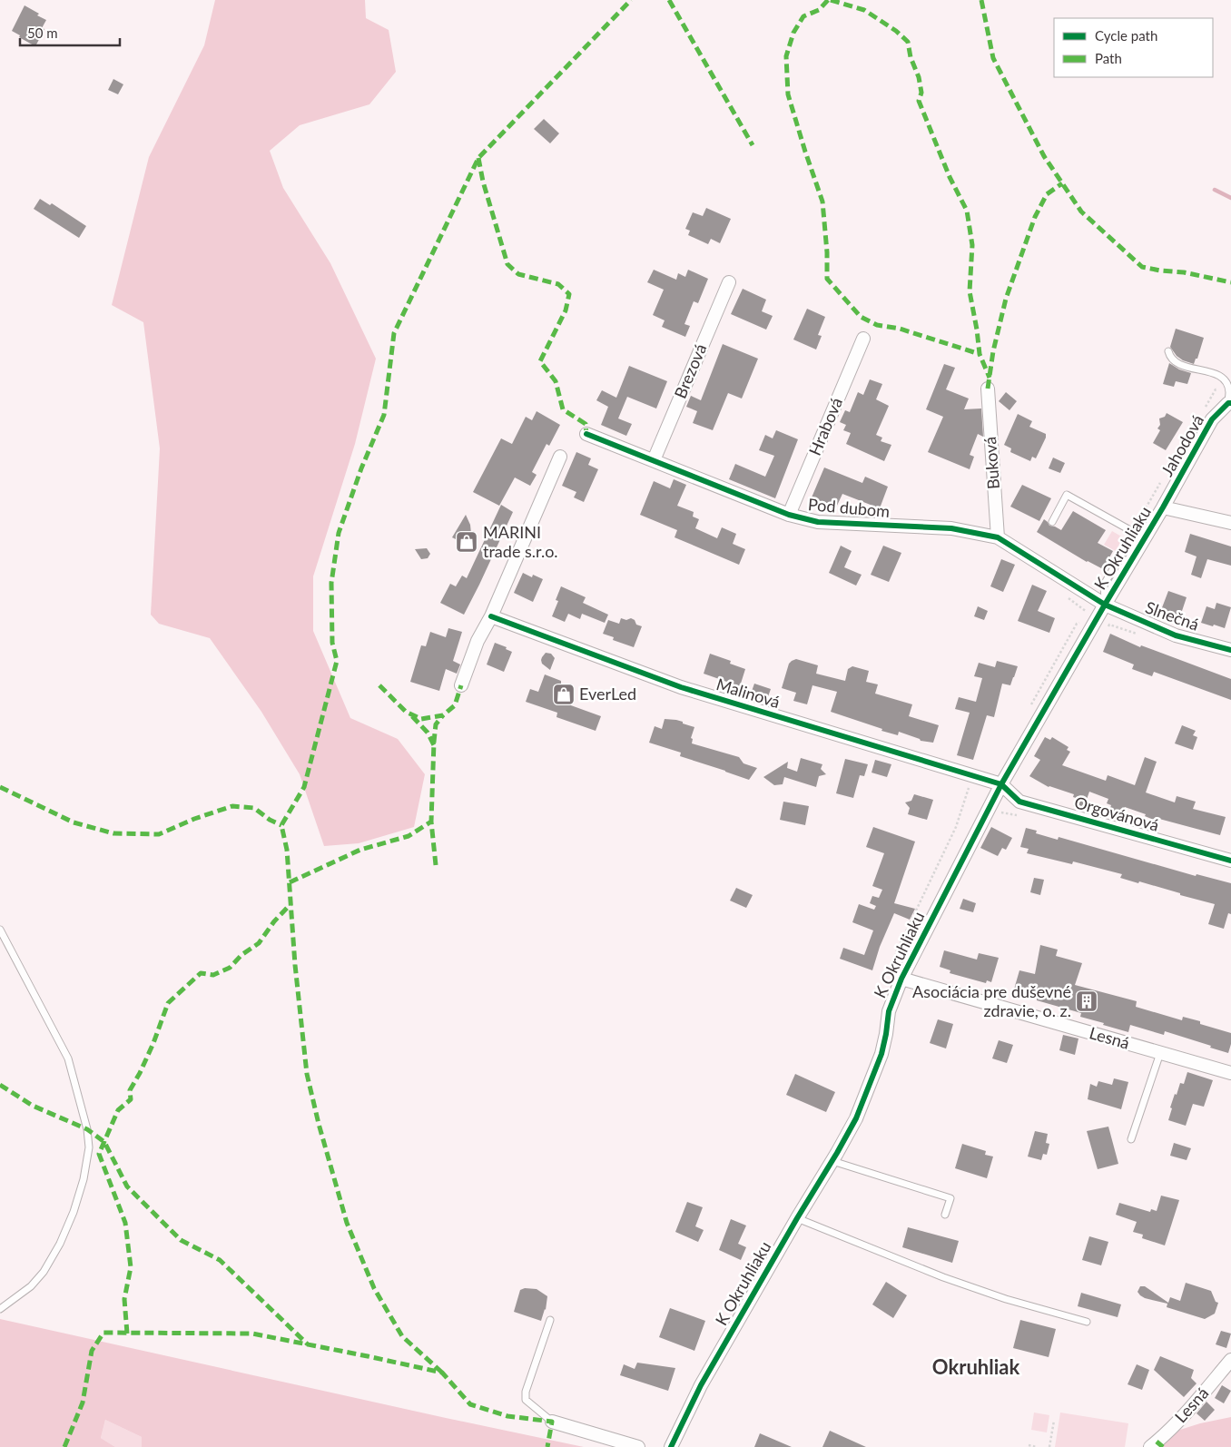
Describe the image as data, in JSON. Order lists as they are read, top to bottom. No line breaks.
{"streets":{"street":["Brezová","Hrabová","Jahodová","Buková","Pod dubom","K Okruhliaku","Slnečná","Malinová","Orgovánová","Lesná"]},"crossings":[["Brezová","Pod dubom"],["Hrabová","Pod dubom"],["Jahodová","K Okruhliaku"],["Buková","Pod dubom"],["Pod dubom","K Okruhliaku"],["Pod dubom","Slnečná"],["K Okruhliaku","Slnečná"],["K Okruhliaku","Malinová"],["K Okruhliaku","Orgovánová"],["K Okruhliaku","Lesná"],["Malinová","Orgovánová"]],"districts":["Okruhliak"],"places":{"shop":["MARINI trade s.r.o.","EverLed"],"building":["Asociácia pre duševné zdravie, o. z."]},"legend":["Cycle path","Path"],"scale_bar":"50 m"}
